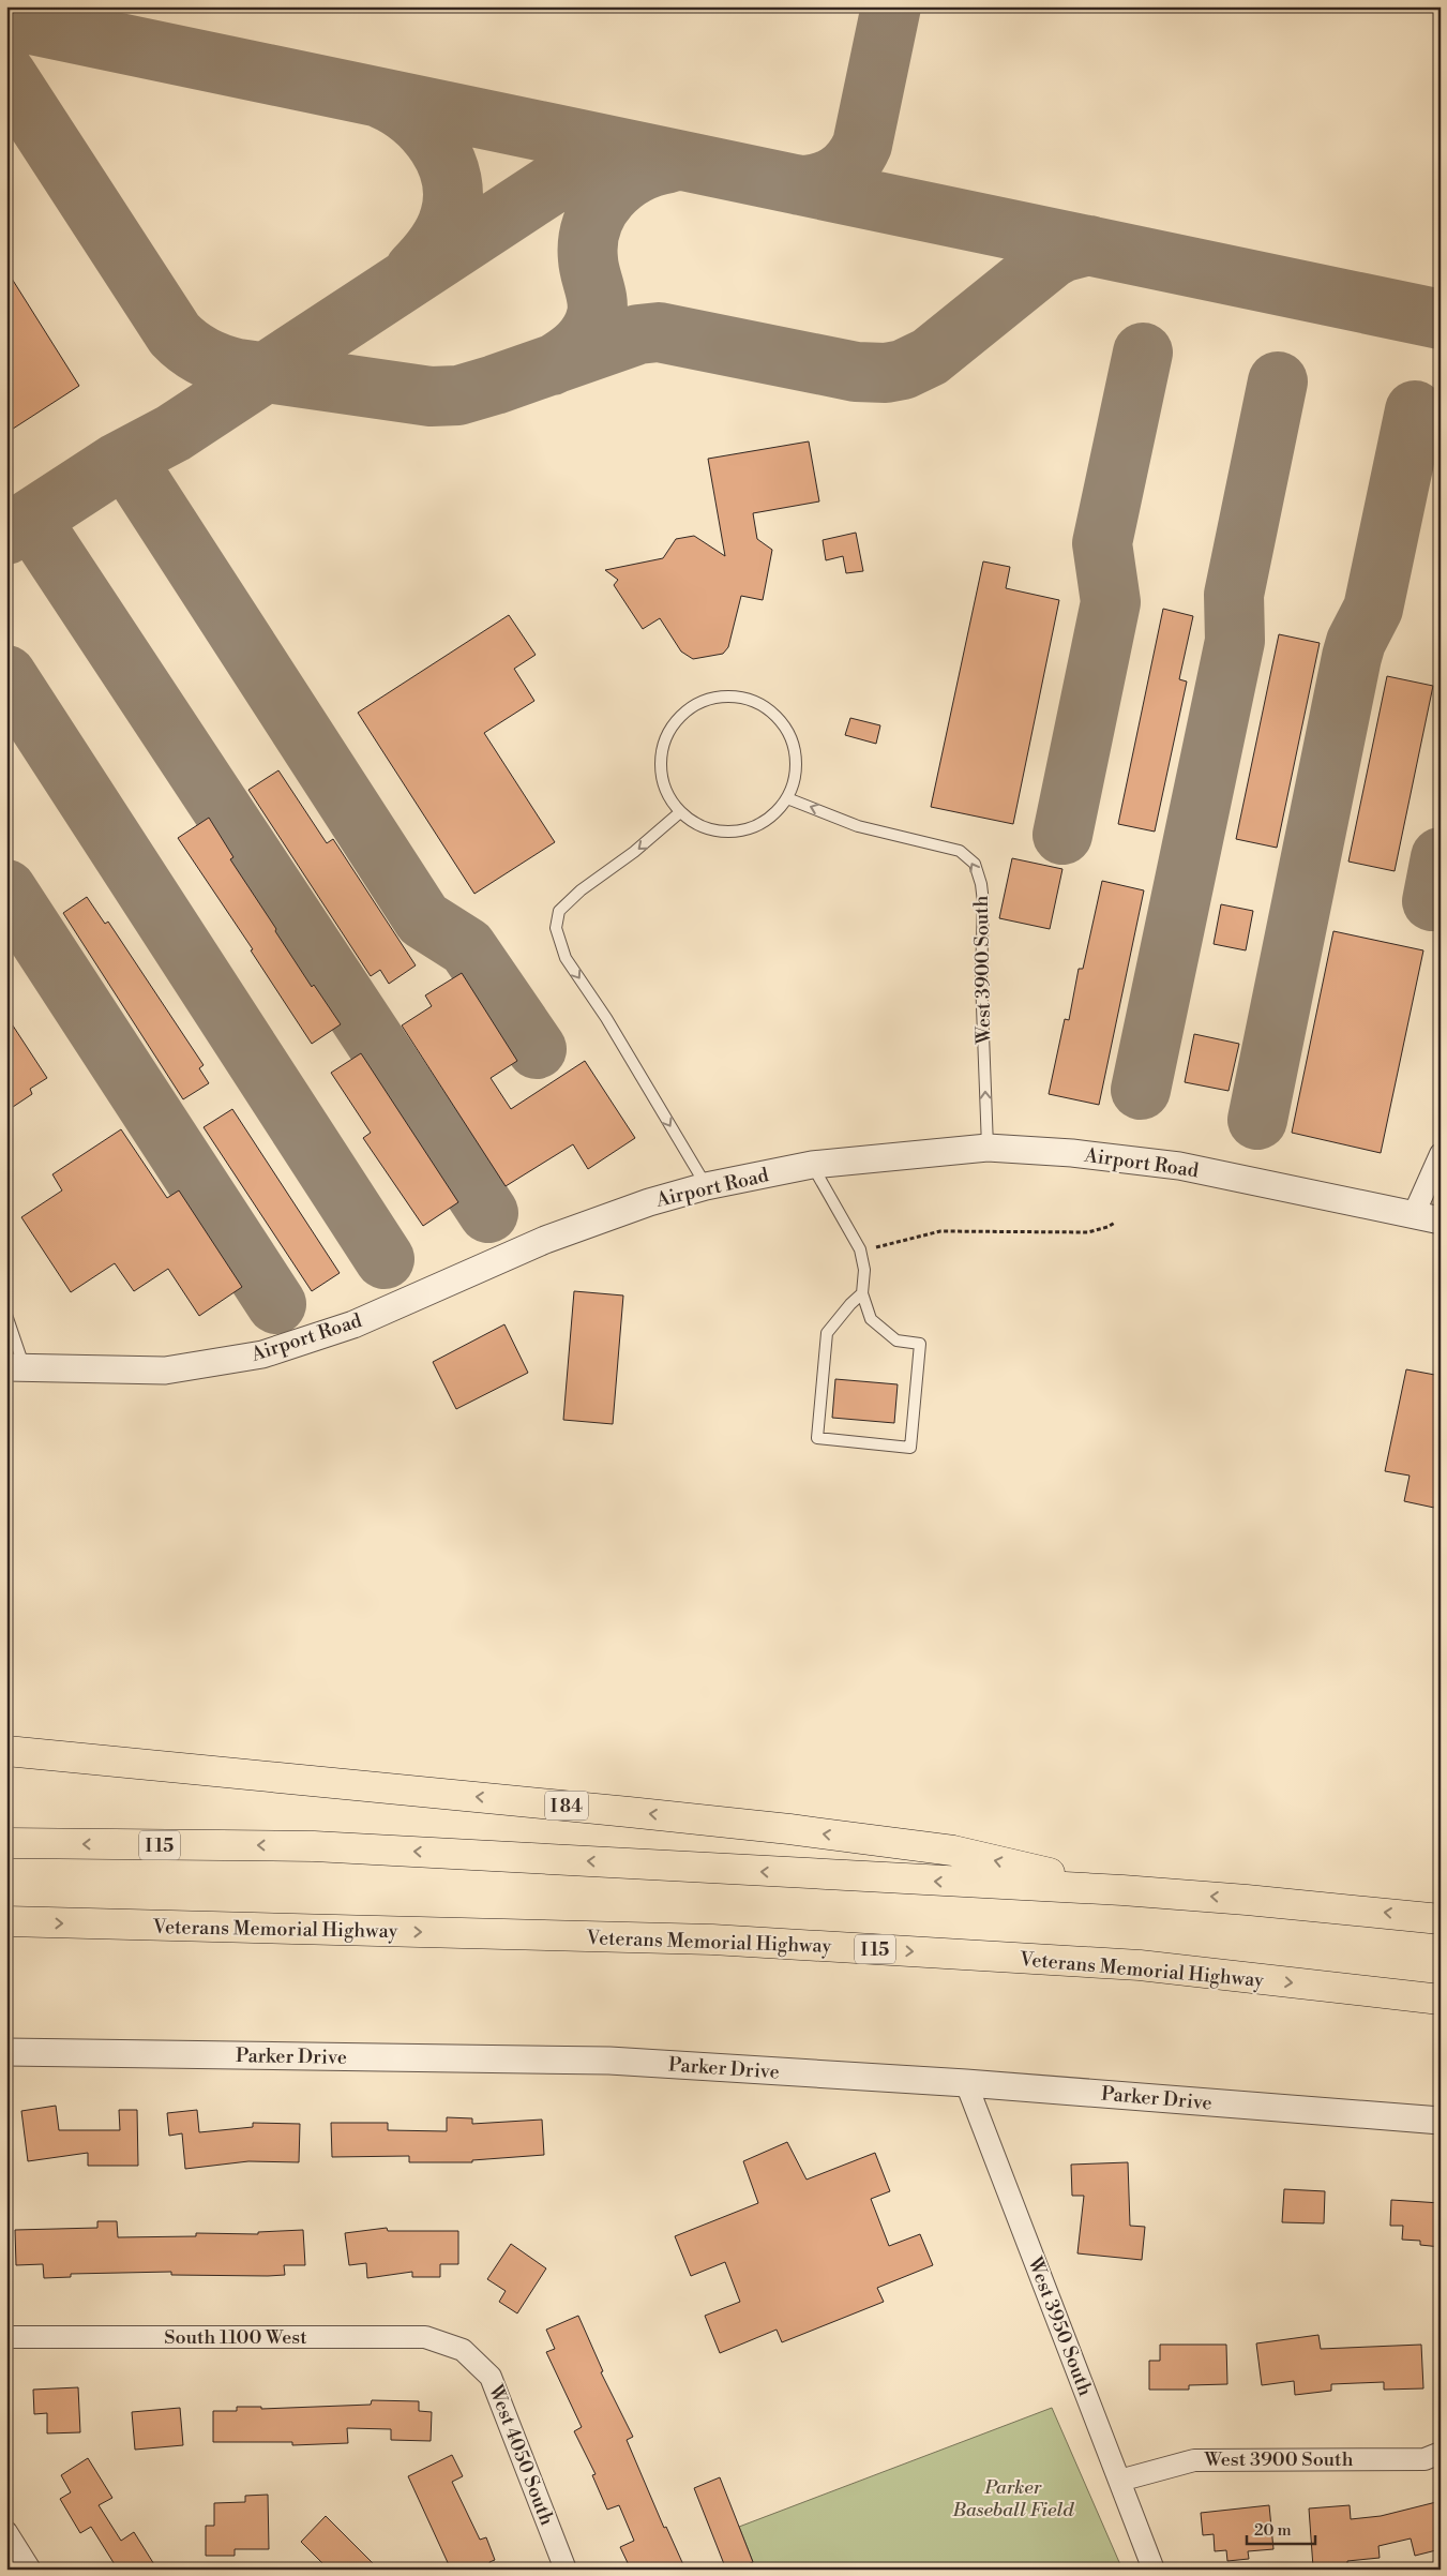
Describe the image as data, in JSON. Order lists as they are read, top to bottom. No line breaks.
{"streets":{"highway":["I 84","I 15","Veterans Memorial Highway"],"street":["West 3900 South","Airport Road","Parker Drive","West 3950 South","South 1100 West","West 4050 South"]},"crossings":[["West 3900 South","Airport Road"],["West 3900 South","West 3950 South"],["I 84","I 15"],["Parker Drive","West 3950 South"],["South 1100 West","West 4050 South"]],"one_way":["West 3900 South"],"parks":["Parker Baseball Field"],"scale_bar":"20 m"}
